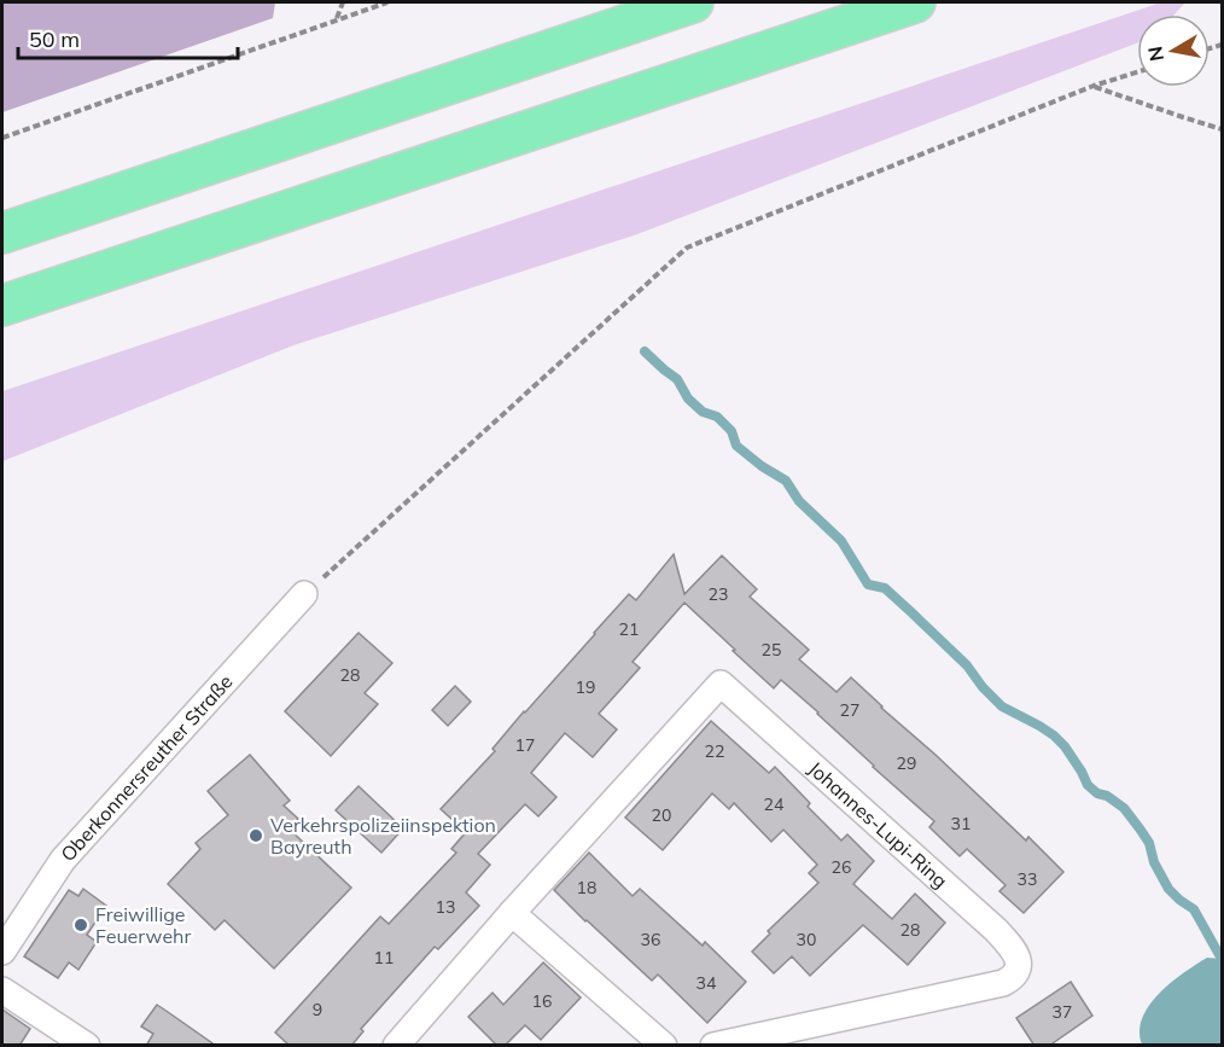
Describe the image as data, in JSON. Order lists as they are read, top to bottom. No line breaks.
{"streets":{"street":["Oberkonnersreuther Straße","Johannes-Lupi-Ring"]},"places":["Verkehrspolizeiinspektion Bayreuth","Freiwillige Feuerwehr"],"house_numbers":["23","21","25","28","19","27","17","22","29","24","20","31","26","33","18","13","28","36","30","11","34","16","9","37"],"scale_bar":"50 m","north":"left"}
